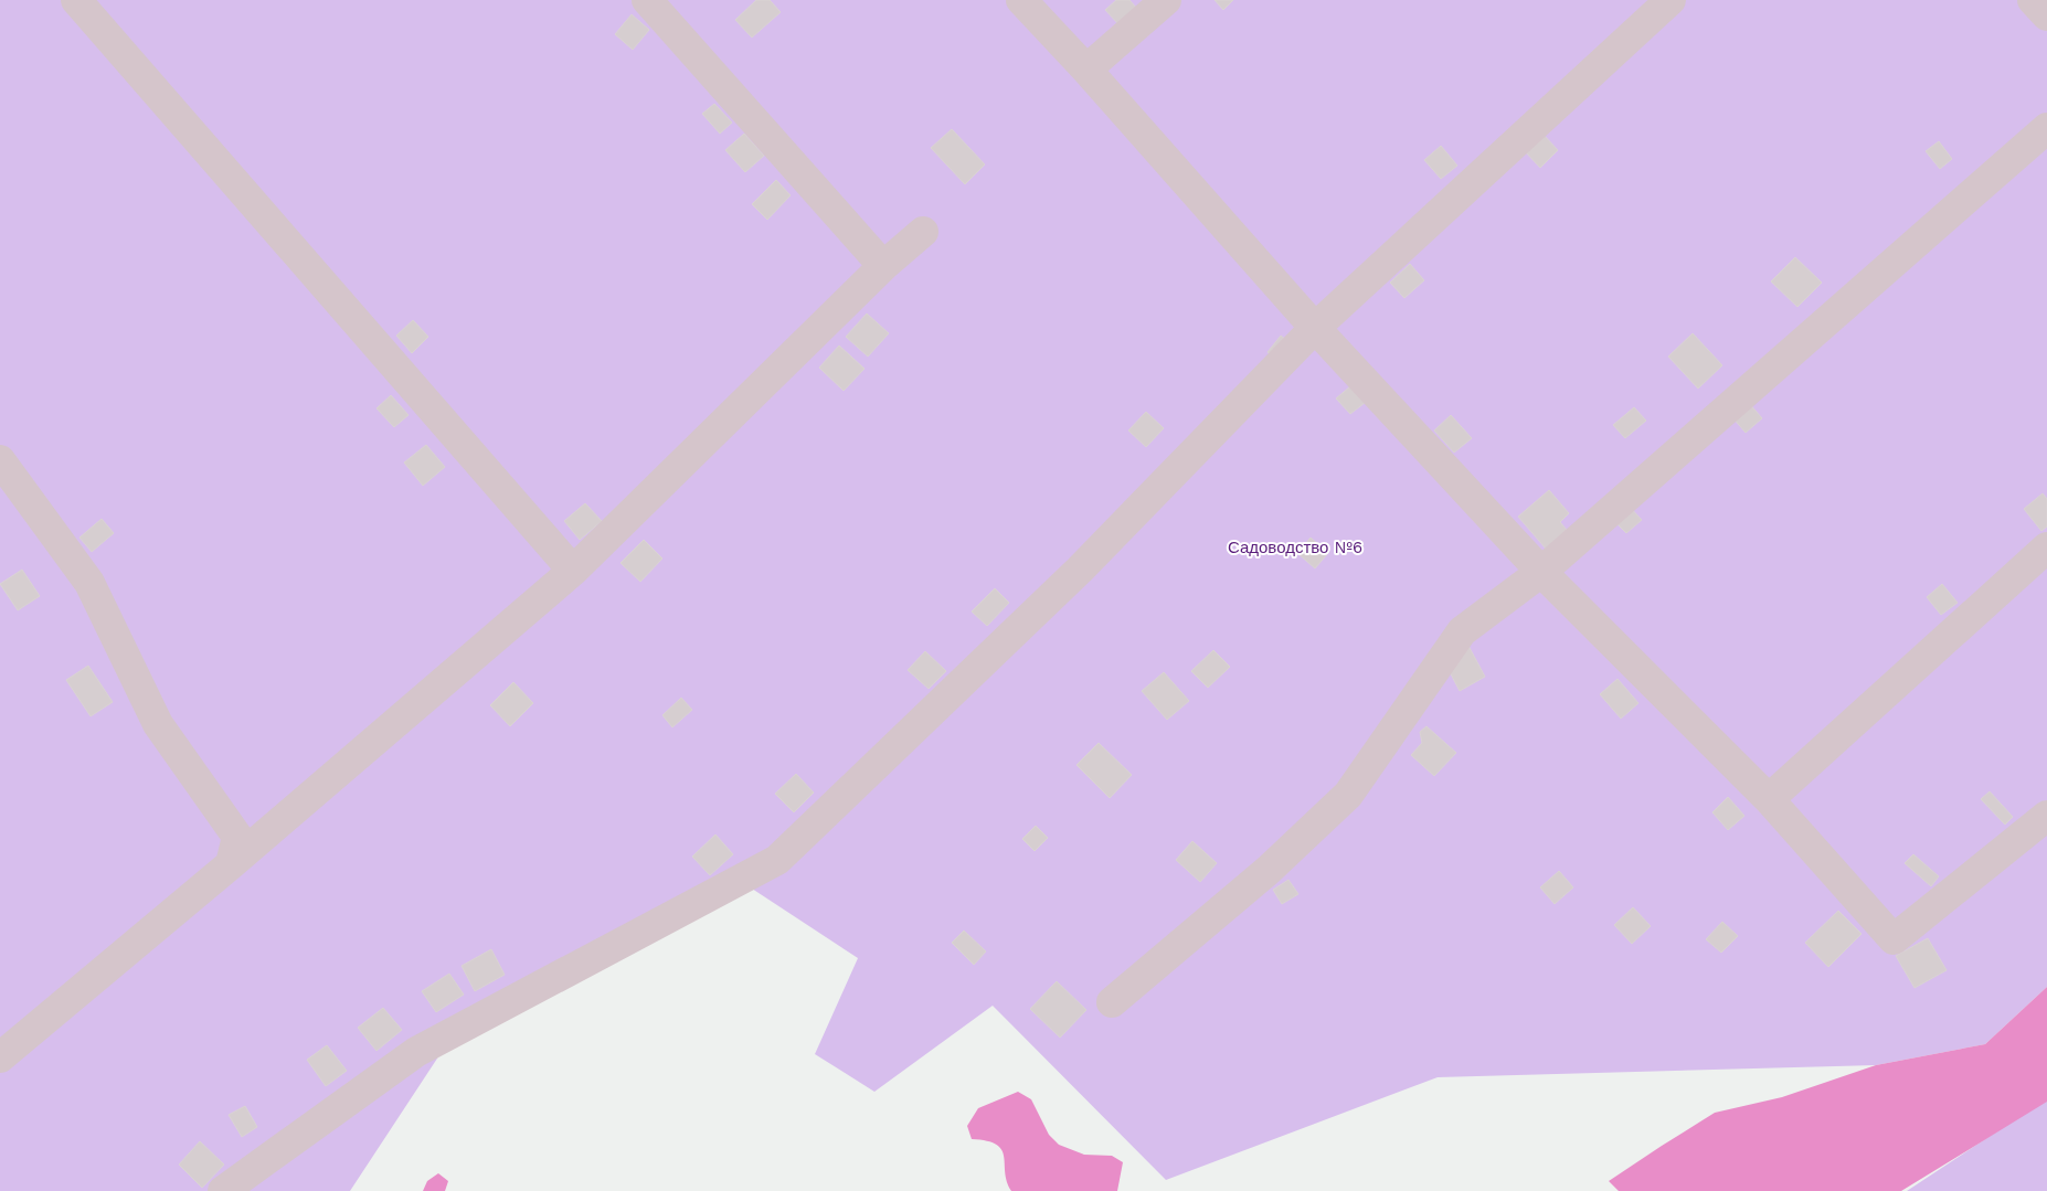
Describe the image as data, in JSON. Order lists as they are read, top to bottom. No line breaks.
{"parks":["Садоводство №6"]}
